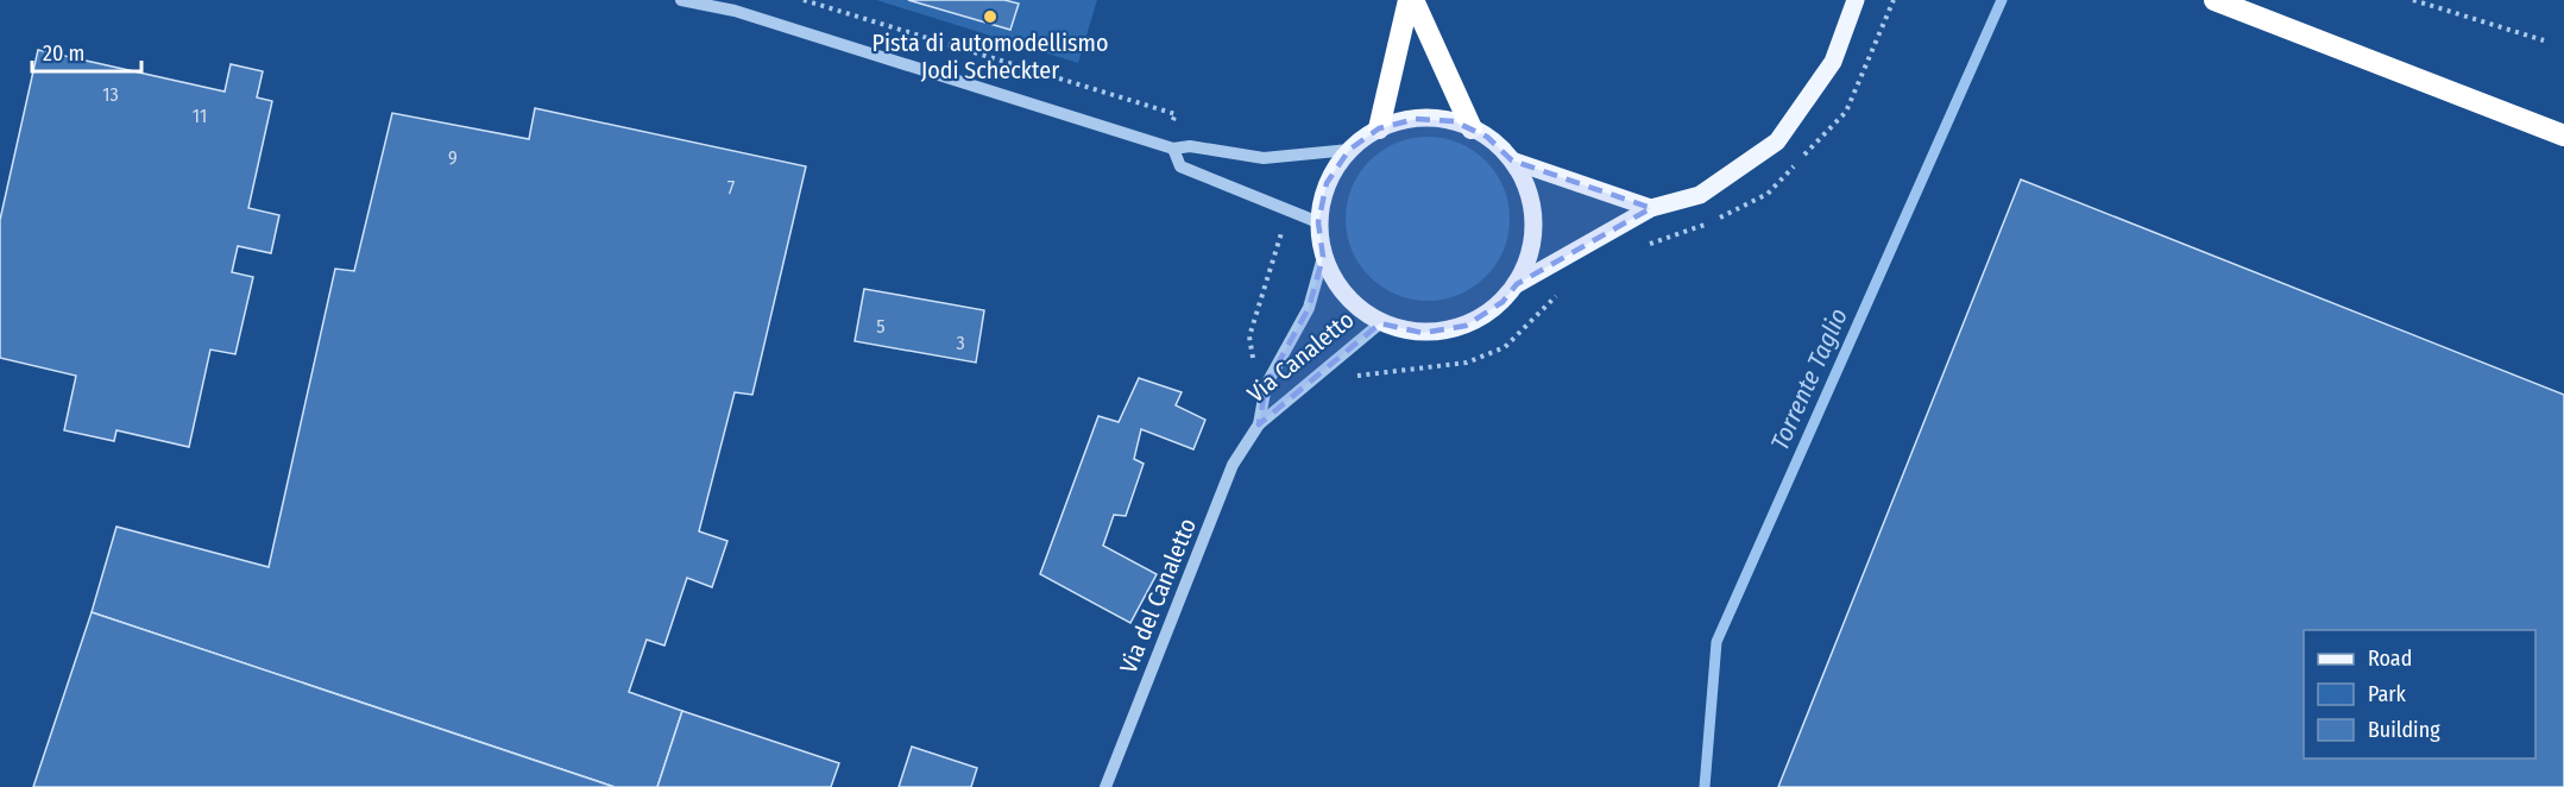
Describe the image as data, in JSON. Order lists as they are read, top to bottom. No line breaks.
{"streets":{"street":["Via Canaletto","Via del Canaletto"]},"crossings":[["Via Canaletto","Via del Canaletto"]],"water":["Torrente Taglio"],"places":["Pista di automodellismo Jodi Scheckter"],"house_numbers":["13","11","9","7","5","3"],"legend":["Road","Park","Building"],"scale_bar":"20 m"}
